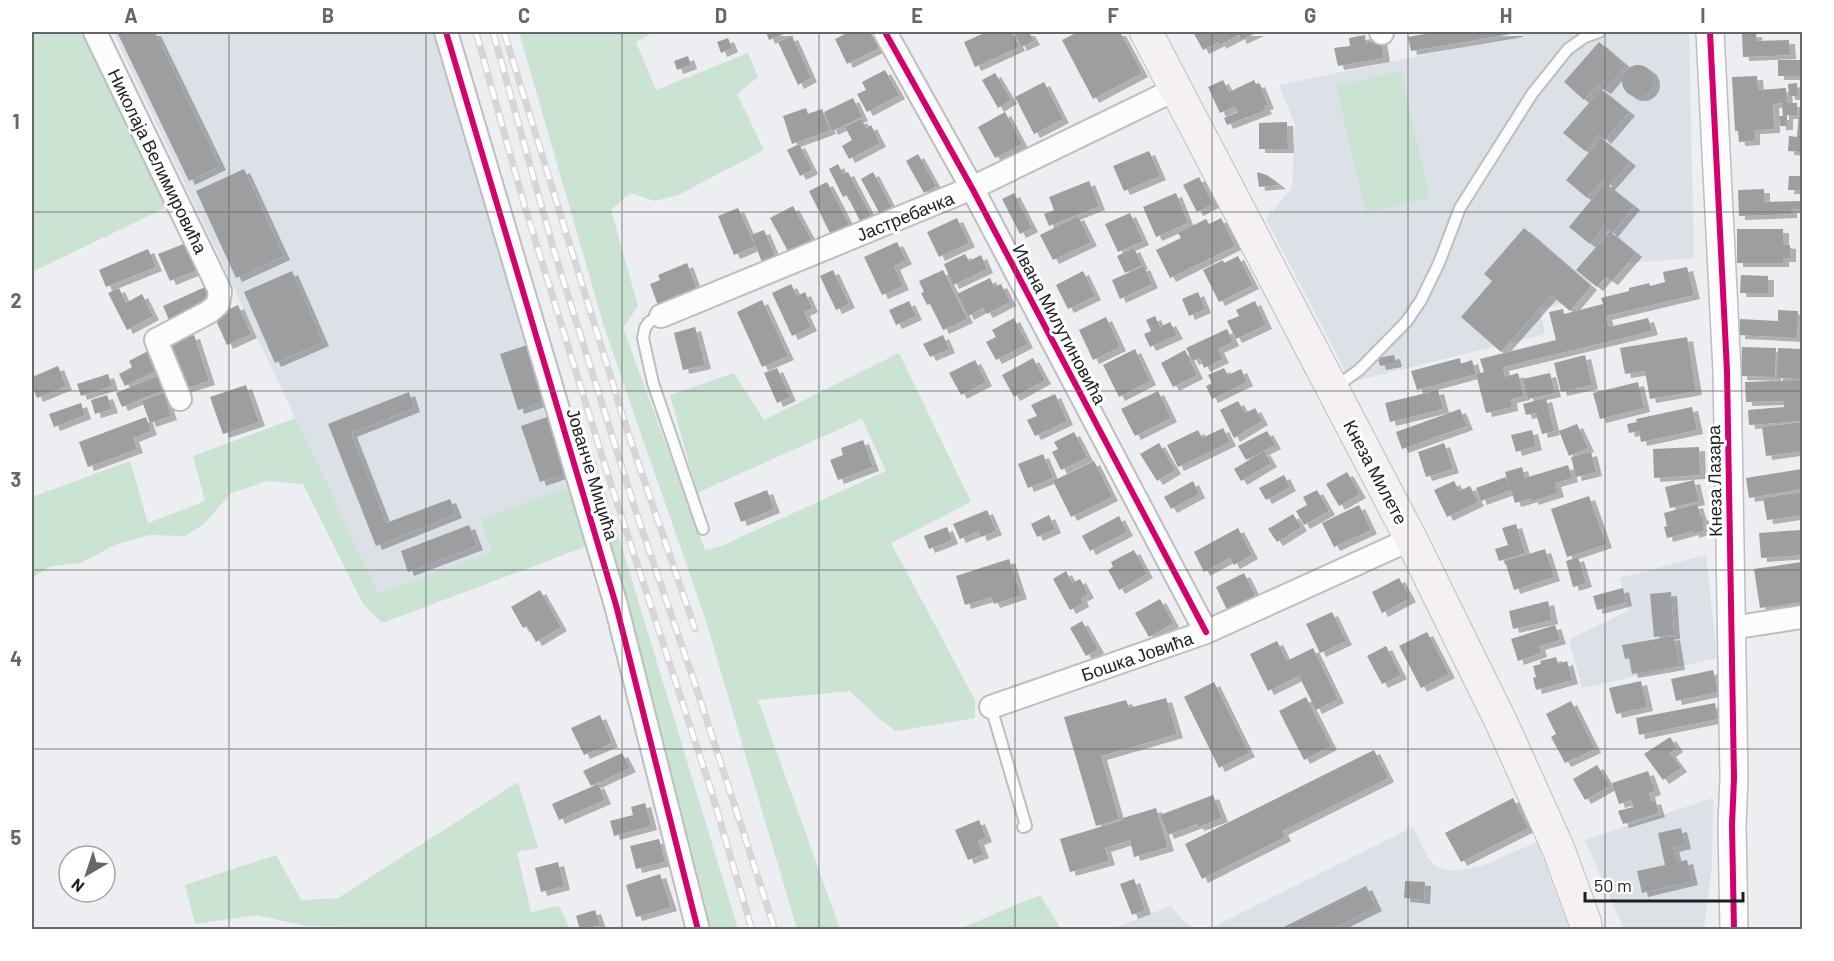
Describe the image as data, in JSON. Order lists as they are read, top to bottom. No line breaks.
{"streets":{"main road":["Кнеза Милете"],"street":["Николаја Велимировића","Јастребачка","Ивана Милутиновића","Јованче Мицића","Кнеза Лазара","Бошка Јовића"]},"crossings":[["Јастребачка","Ивана Милутиновића"],["Јастребачка","Кнеза Милете"],["Ивана Милутиновића","Бошка Јовића"],["Кнеза Милете","Бошка Јовића"]],"scale_bar":"50 m","north":"bottom left","grid":{"columns":["A","B","C","D","E","F","G","H","I"],"rows":["1","2","3","4","5"]}}
